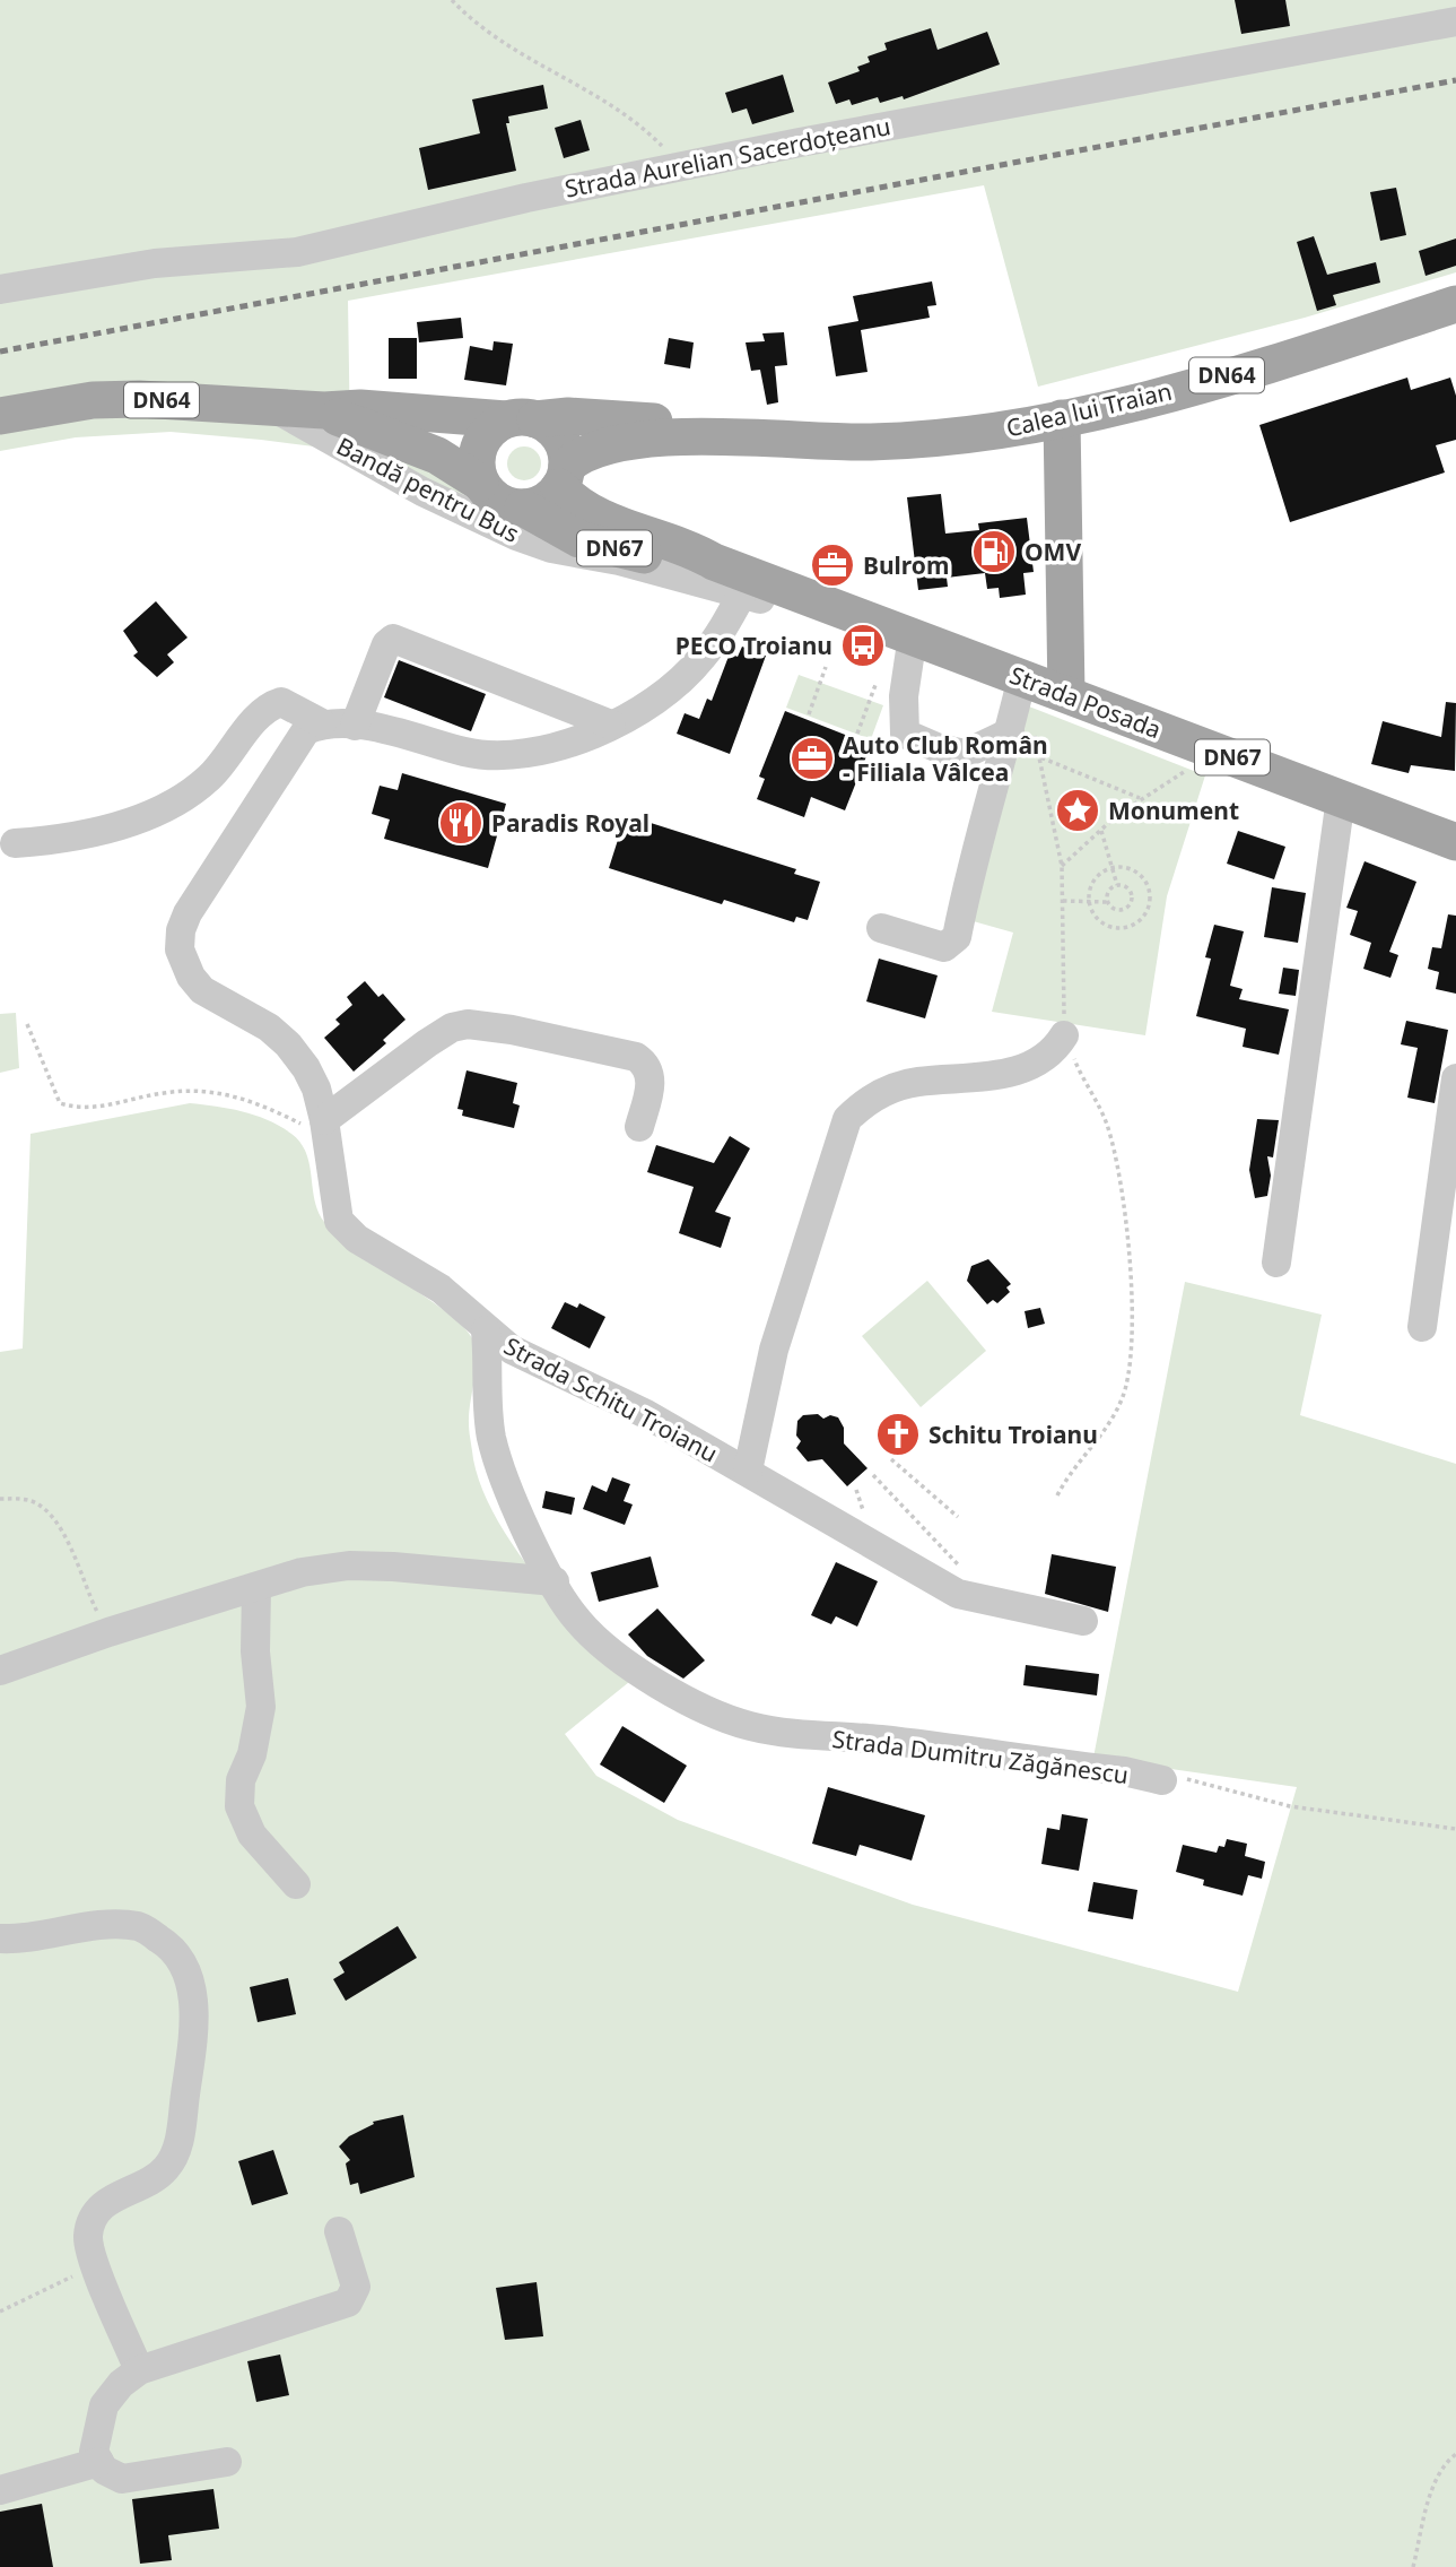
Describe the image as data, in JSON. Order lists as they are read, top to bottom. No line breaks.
{"streets":{"main road":["DN64","Calea lui Traian","DN67","Strada Posada"],"street":["Strada Aurelian Sacerdoțeanu","Bandă pentru Bus","Strada Schitu Troianu","Strada Dumitru Zăgănescu"]},"crossings":[["Calea lui Traian","Bandă pentru Bus"],["Calea lui Traian","Strada Posada"],["Bandă pentru Bus","Strada Posada"],["Strada Schitu Troianu","Strada Dumitru Zăgănescu"]],"places":{"fuel station":["OMV"],"office":["Bulrom","Auto Club Român - Filiala Vâlcea"],"bus stop":["PECO Troianu"],"place":["Monument"],"restaurant":["Paradis Royal"],"church":["Schitu Troianu"]}}
